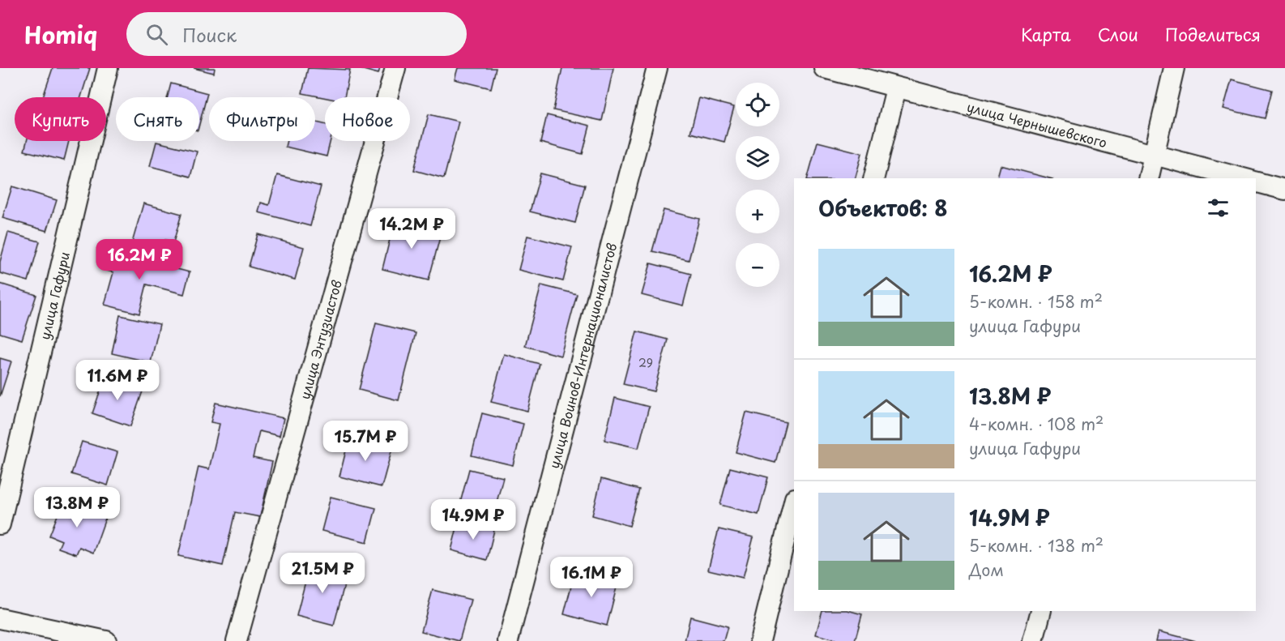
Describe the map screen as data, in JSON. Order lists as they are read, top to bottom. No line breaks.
{"streets":{"street":["улица Чернышевского","улица Гафури","улица Энтузиастов","улица Воинов-Интернационалистов"]},"house_numbers":["29"],"page":{"header":"Homiq","search":"Поиск","nav":["Карта","Слои","Поделиться"],"map_buttons":["+","−"],"chip":["Купить","Снять","Фильтры","Новое"],"heading":"Объектов: 8","price":["14.2M ₽","16.2M ₽","11.6M ₽","15.7M ₽","13.8M ₽","14.9M ₽","21.5M ₽","16.1M ₽"],"list":[{"name":"16.2M ₽","note":"5-комн. · 158 m² · улица Гафури"},{"name":"13.8M ₽","note":"4-комн. · 108 m² · улица Гафури"},{"name":"14.9M ₽","note":"5-комн. · 138 m² · Дом"}]}}
